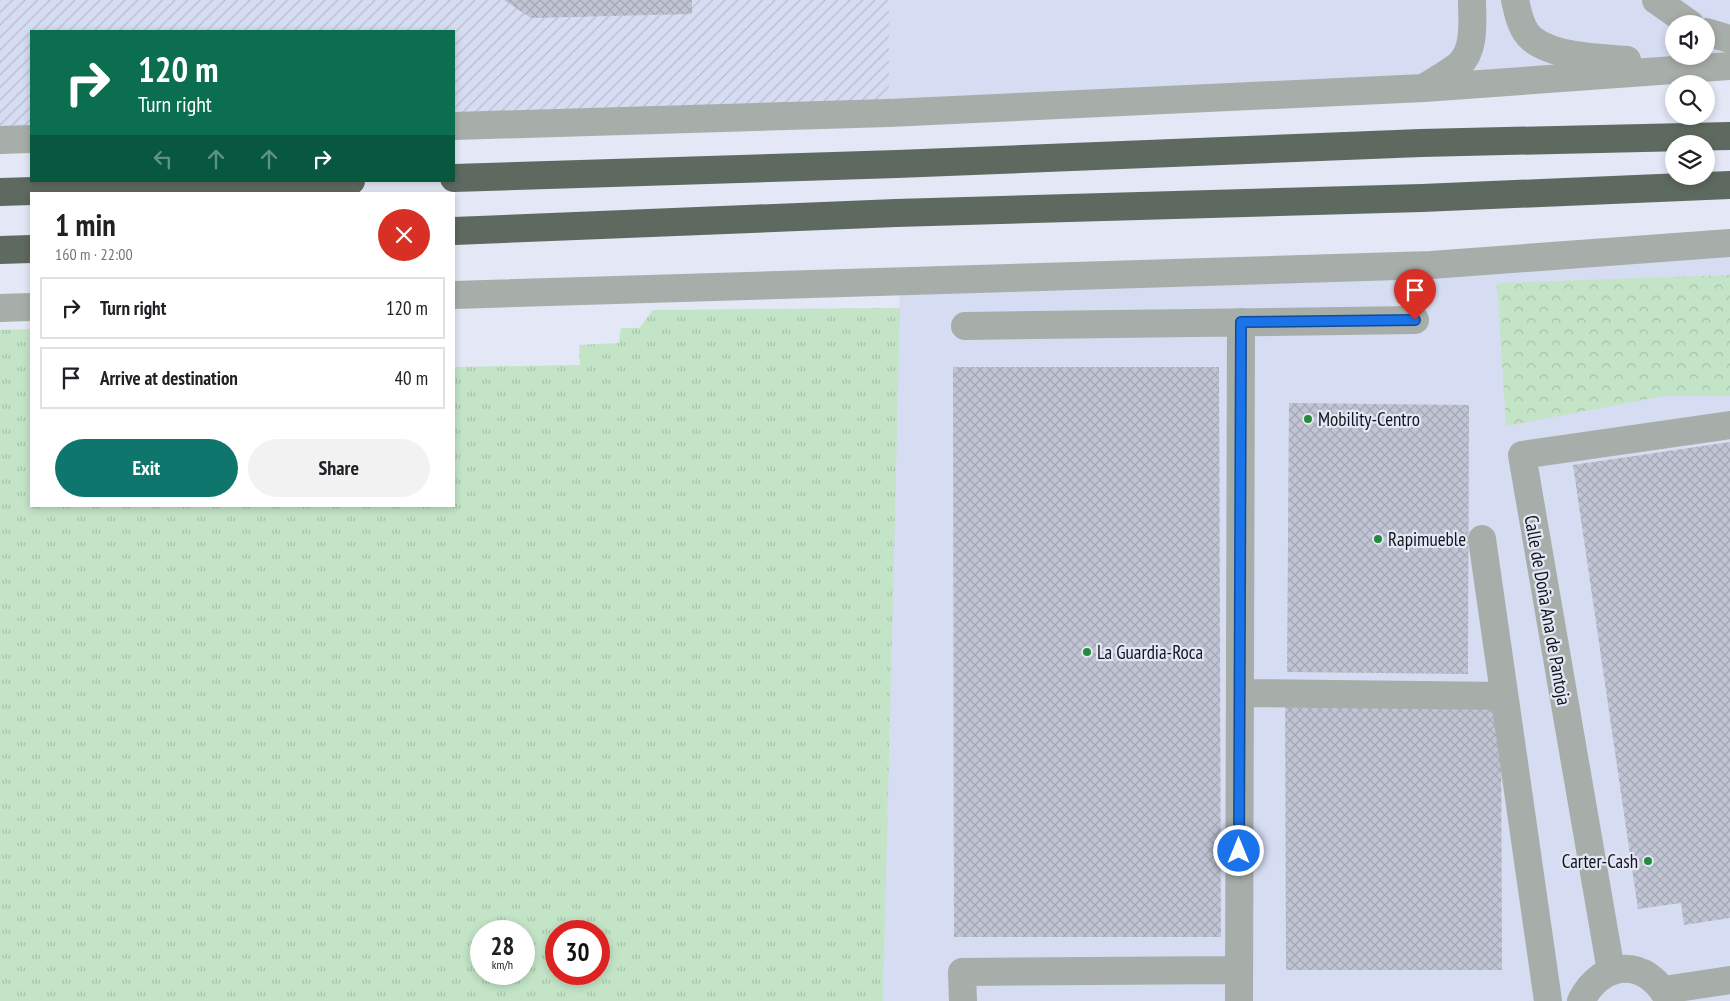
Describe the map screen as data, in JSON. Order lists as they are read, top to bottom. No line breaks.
{"streets":{"street":["Calle de Doña Ana de Pantoja"]},"places":["Mobility-Centro","Rapimueble","La Guardia-Roca","Carter-Cash"],"page":{"turn":["120 m","Turn right"],"heading":["1 min","160 m · 22:00"],"list":[{"name":"Turn right","value":"120 m"},{"name":"Arrive at destination","value":"40 m"}],"buttons":["Exit","Share"],"speed":"28 km/h","limit":"30"}}
